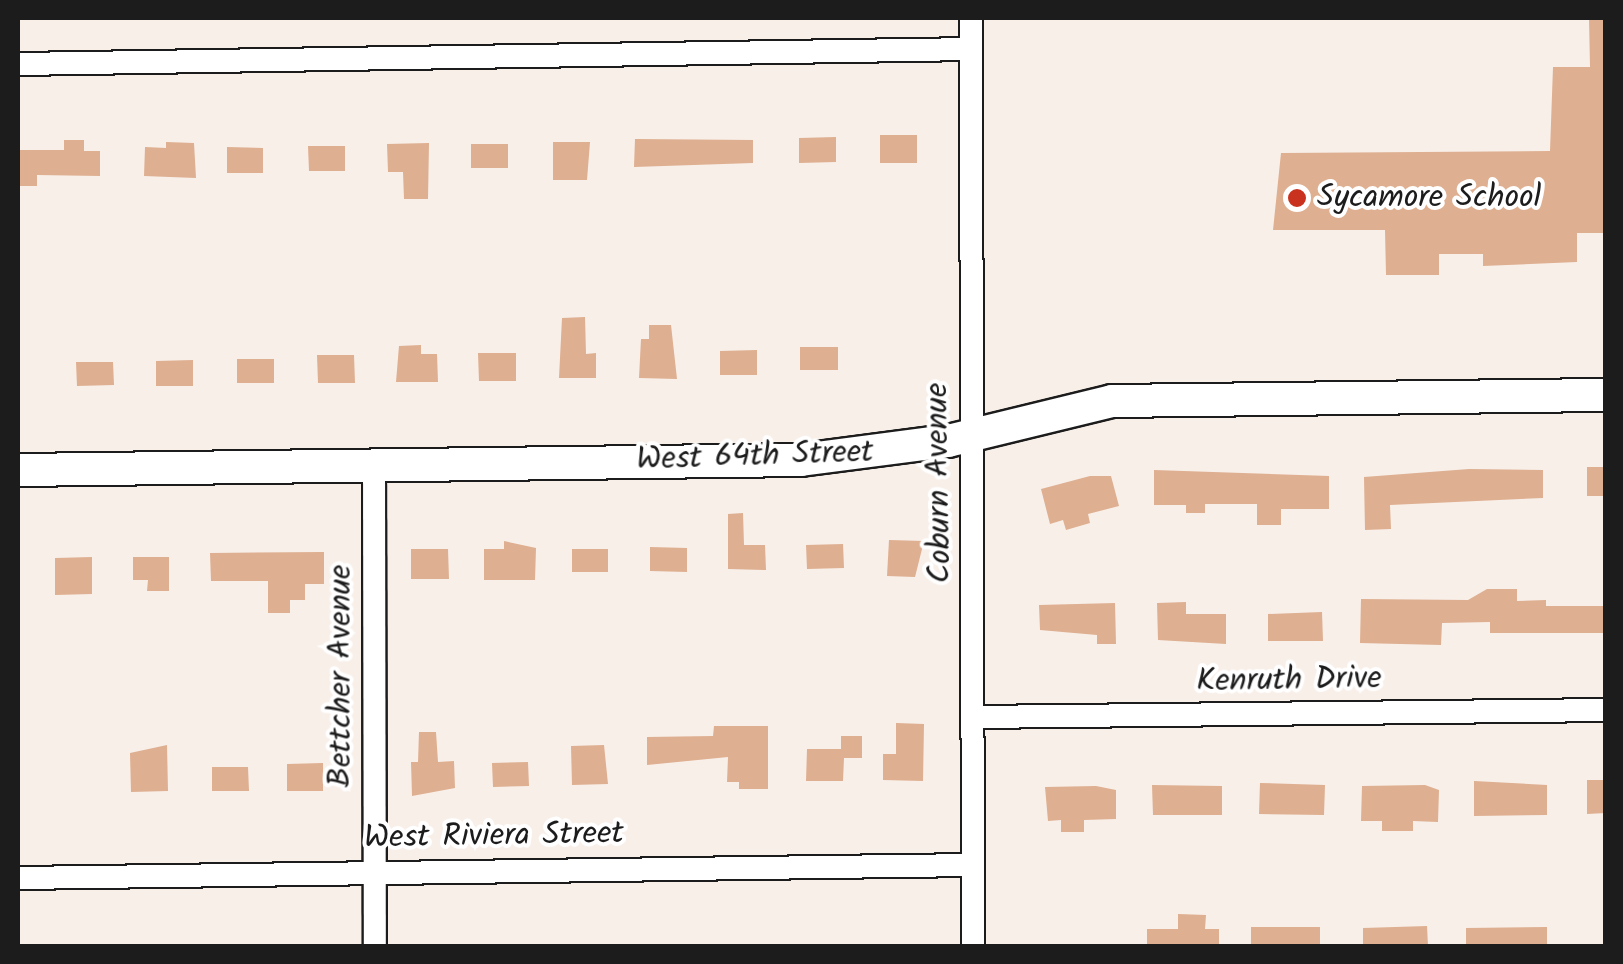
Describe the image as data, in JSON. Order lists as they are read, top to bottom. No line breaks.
{"streets":{"street":["West 64th Street","Coburn Avenue","Bettcher Avenue","Kenruth Drive","West Riviera Street"]},"crossings":[["West 64th Street","Coburn Avenue"],["West 64th Street","Bettcher Avenue"],["Coburn Avenue","Kenruth Drive"],["Coburn Avenue","West Riviera Street"],["Bettcher Avenue","West Riviera Street"]],"places":["Sycamore School"]}
